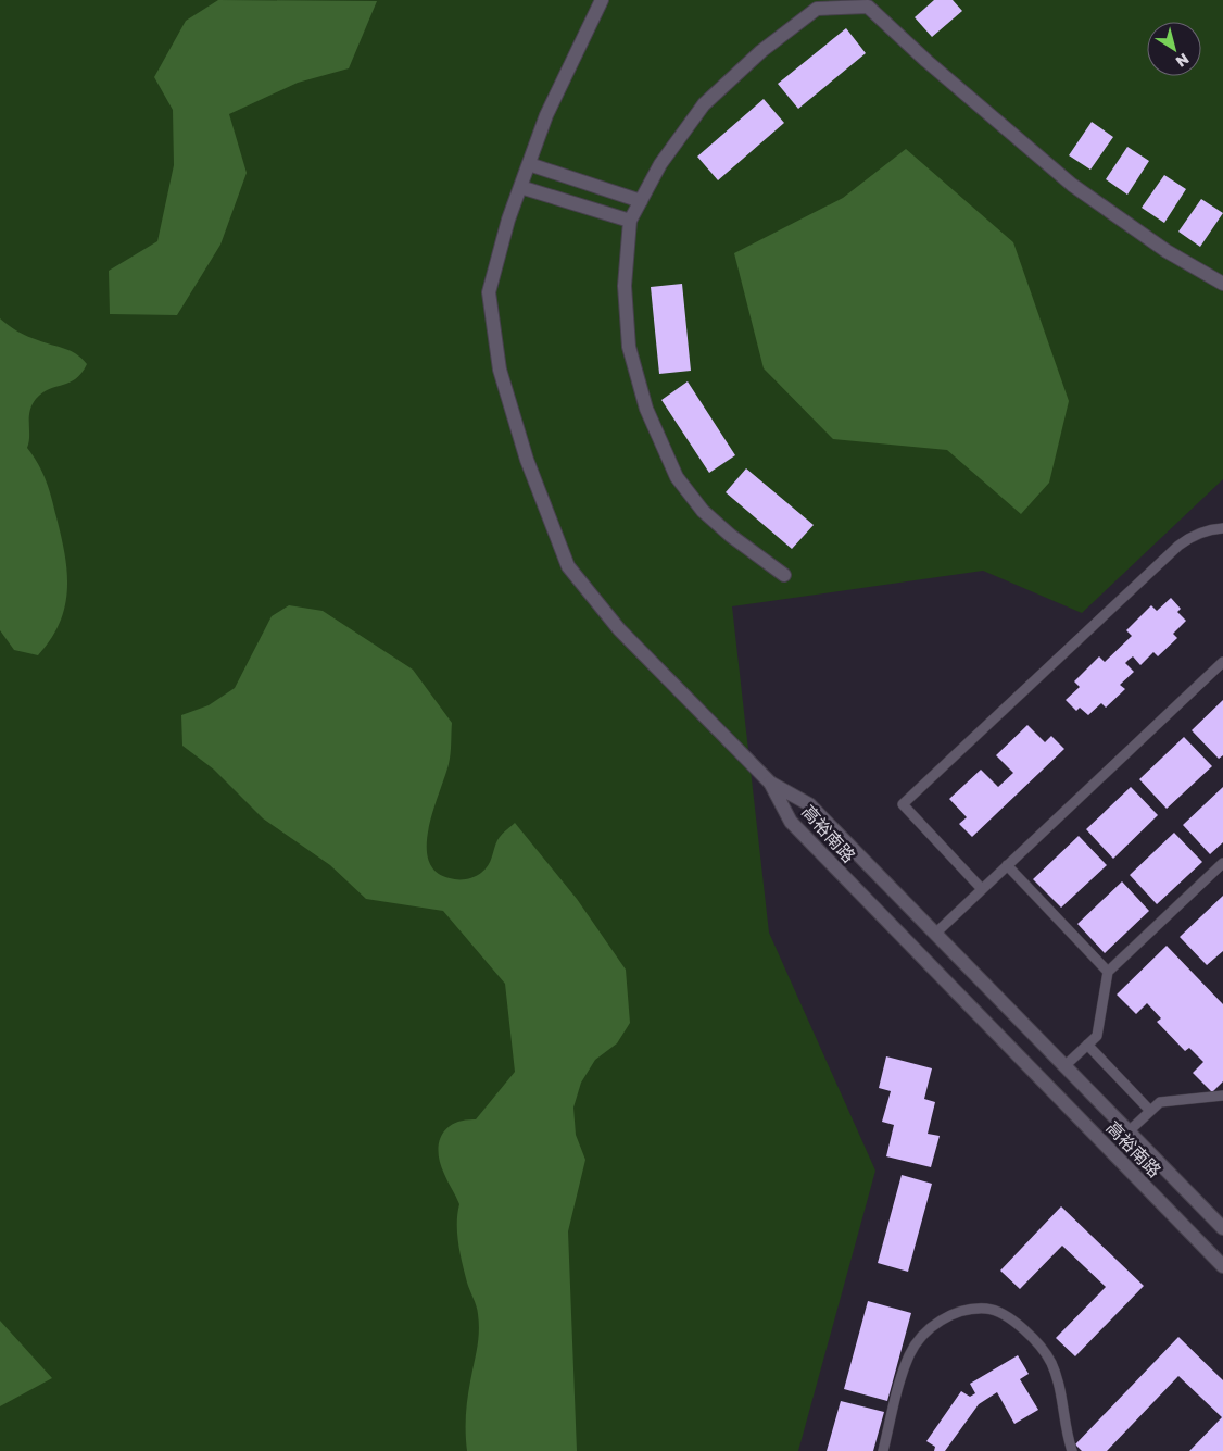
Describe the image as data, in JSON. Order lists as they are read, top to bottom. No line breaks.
{"streets":{"street":["高裕南路"]},"north":"bottom right"}
